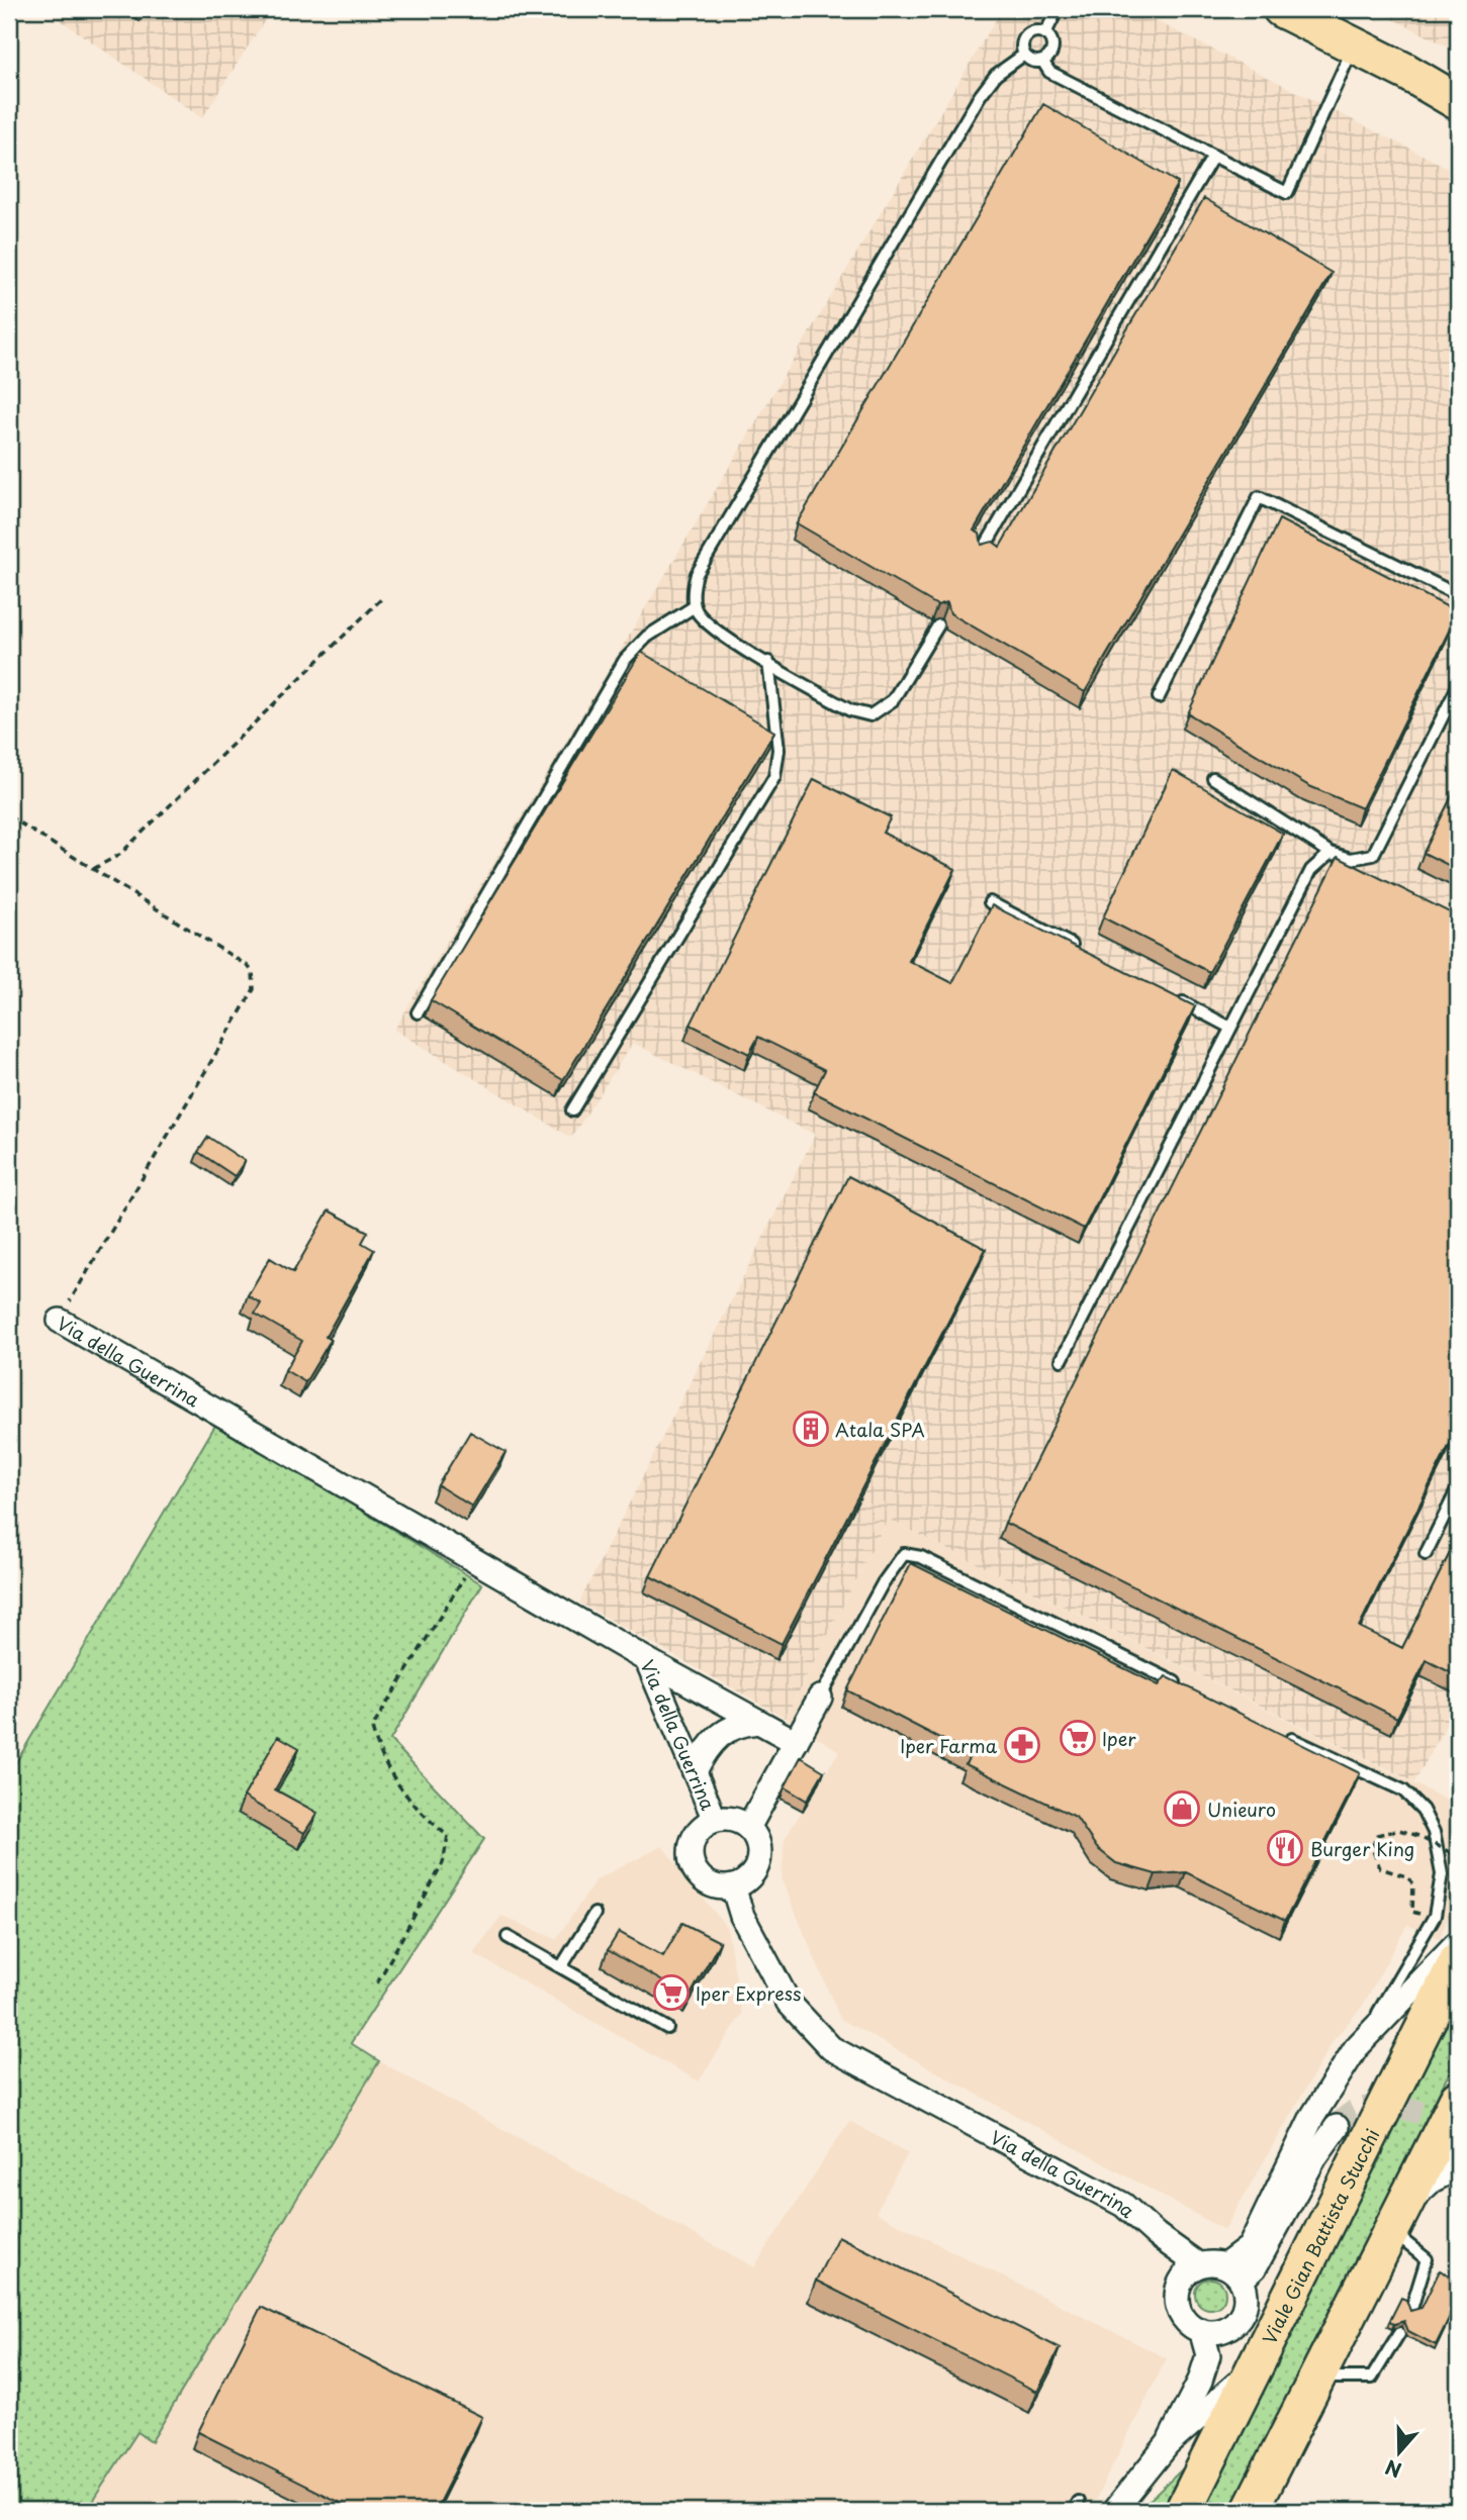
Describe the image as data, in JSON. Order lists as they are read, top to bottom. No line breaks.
{"streets":{"main road":["Viale Gian Battista Stucchi"],"street":["Via della Guerrina"]},"places":{"building":["Atala SPA"],"supermarket":["Iper","Iper Express"],"pharmacy":["Iper Farma"],"shop":["Unieuro"],"restaurant":["Burger King"]},"north":"bottom"}
